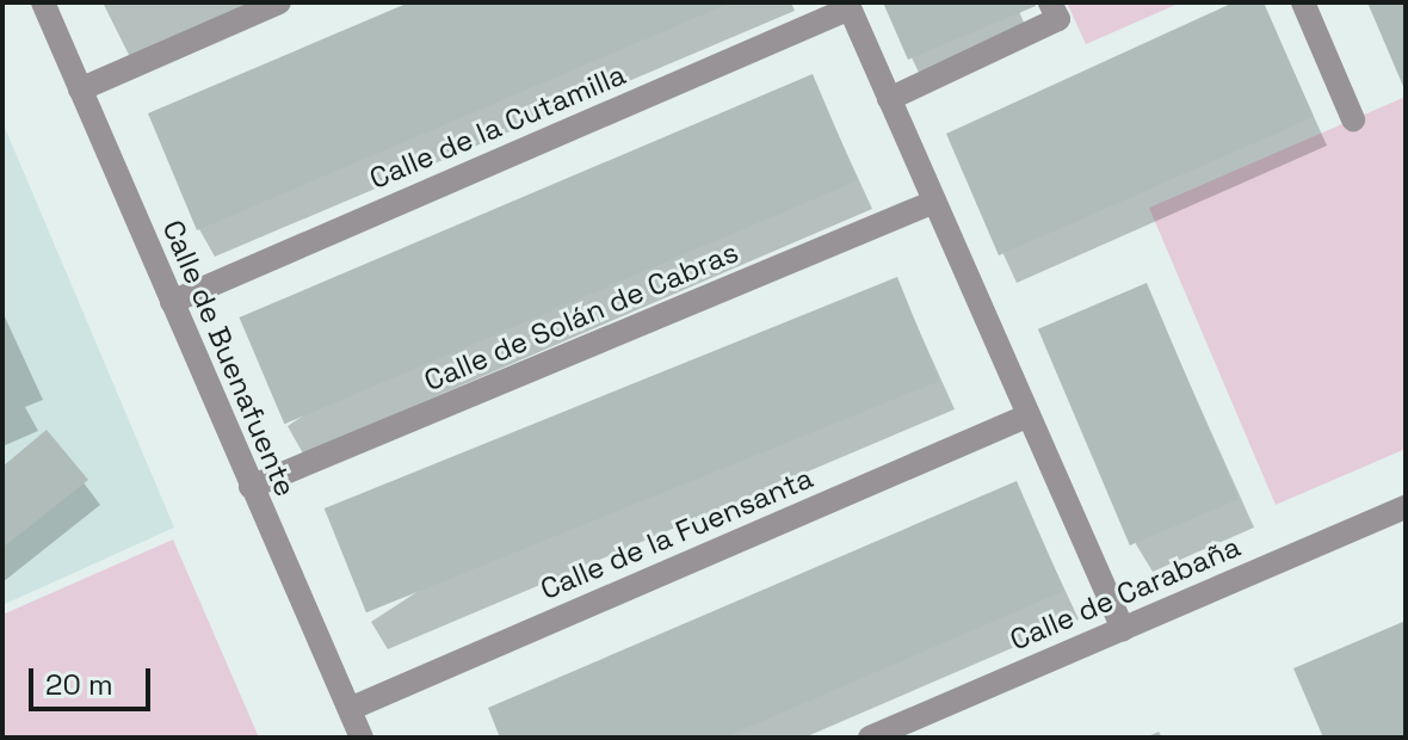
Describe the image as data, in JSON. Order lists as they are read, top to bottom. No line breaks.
{"streets":{"street":["Calle de la Cutamilla","Calle de Solán de Cabras","Calle de Buenafuente","Calle de la Fuensanta","Calle de Carabaña"]},"crossings":[["Calle de la Cutamilla","Calle de Buenafuente"],["Calle de Solán de Cabras","Calle de Buenafuente"],["Calle de Buenafuente","Calle de la Fuensanta"]],"scale_bar":"20 m"}
